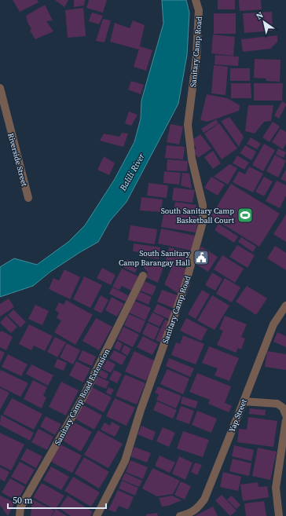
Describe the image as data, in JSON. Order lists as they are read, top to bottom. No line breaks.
{"streets":{"street":["Sanitary Camp Road","Riverside Street","Sanitary Camp Road Extension","Yap Street"]},"water":["Balili River"],"places":{"sports":["South Sanitary Camp Basketball Court"],"public building":["South Sanitary Camp Barangay Hall"]},"scale_bar":"50 m","north":"top left"}
